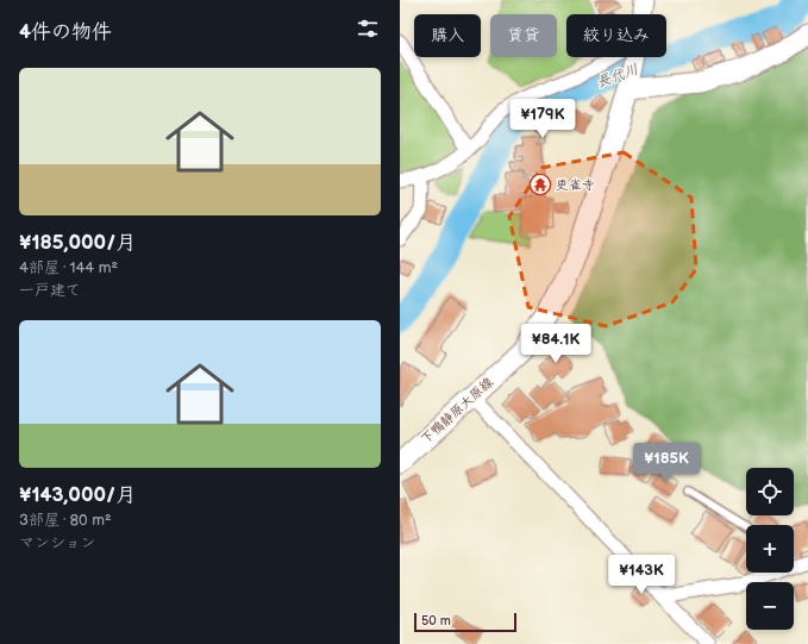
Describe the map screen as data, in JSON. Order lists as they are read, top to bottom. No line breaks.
{"streets":{"main road":["下鴨静原大原線"]},"water":["長代川"],"places":{"temple":["更雀寺"]},"scale_bar":"50 m","page":{"heading":"4件の物件","chip":["購入","賃貸","絞り込み"],"list":[{"name":"¥185,000/月","note":"4部屋 · 144 m² · 一戸建て"},{"name":"¥143,000/月","note":"3部屋 · 80 m² · マンション"}],"price":["¥179K","¥84.1K","¥185K","¥143K"],"map_buttons":["+","−"],"scale":"50 m"}}
